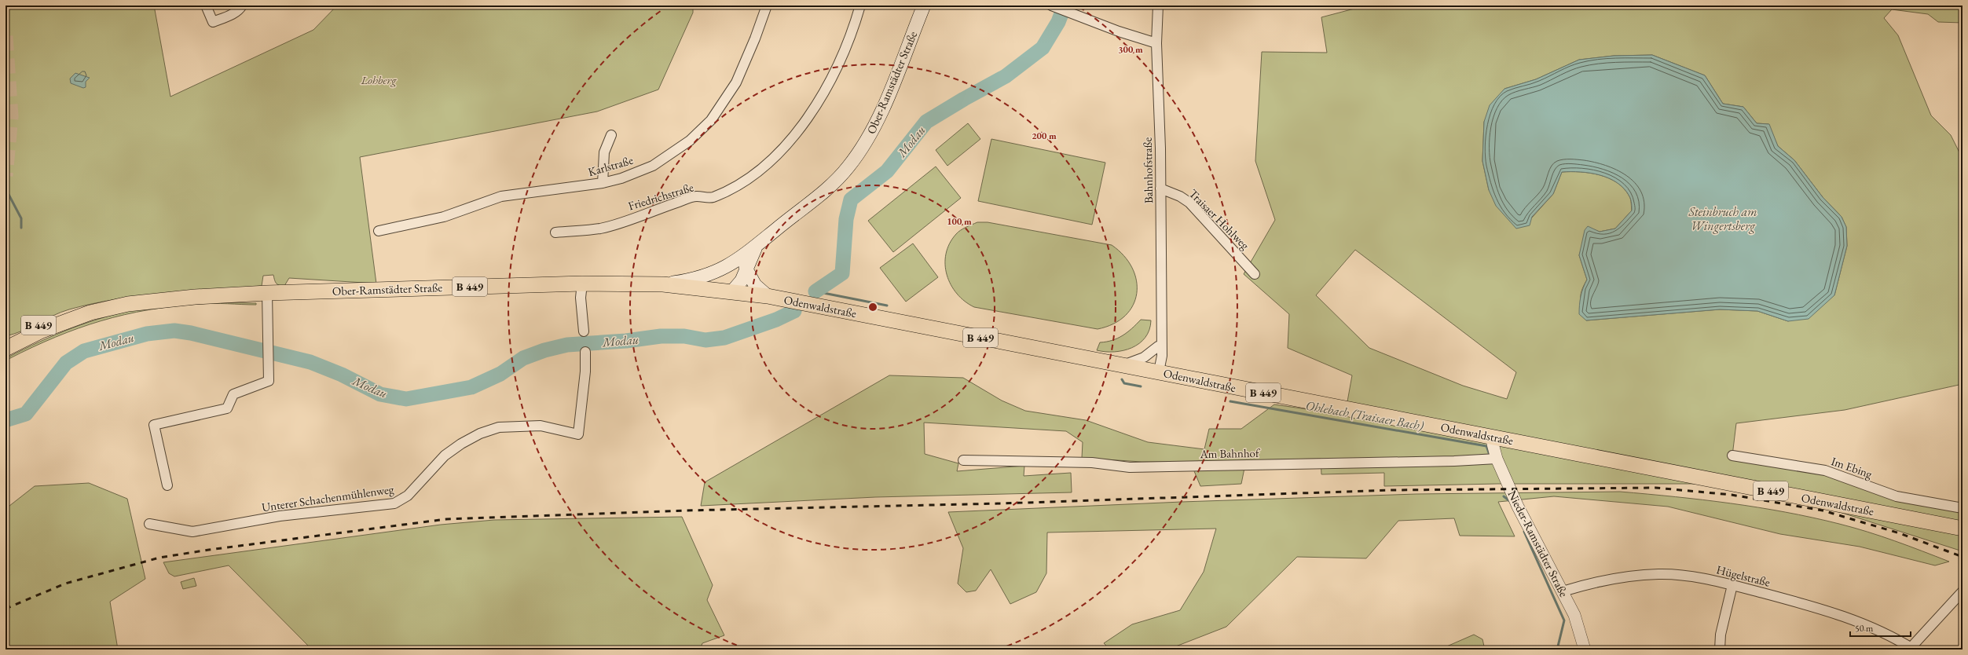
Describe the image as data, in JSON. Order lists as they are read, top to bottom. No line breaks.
{"streets":{"main road":["Ober-Ramstädter Straße","B 449","Odenwaldstraße"],"street":["Karlstraße","Bahnhofstraße","Friedrichstraße","Traisaer Hohlweg","Am Bahnhof","Im Ebing","Unterer Schachenmühlenweg","Nieder-Ramstädter Straße","Hügelstraße"]},"crossings":[["Ober-Ramstädter Straße","Odenwaldstraße"],["Bahnhofstraße","Traisaer Hohlweg"],["Bahnhofstraße","Odenwaldstraße"],["Odenwaldstraße","Nieder-Ramstädter Straße"],["Am Bahnhof","Nieder-Ramstädter Straße"],["Nieder-Ramstädter Straße","Hügelstraße"]],"water":["Modau","Steinbruch am Wingertsberg","Ohlebach (Traisaer Bach)"],"parks":["Lohberg"],"scale_bar":"50 m","rings":["300 m","200 m","100 m"]}
